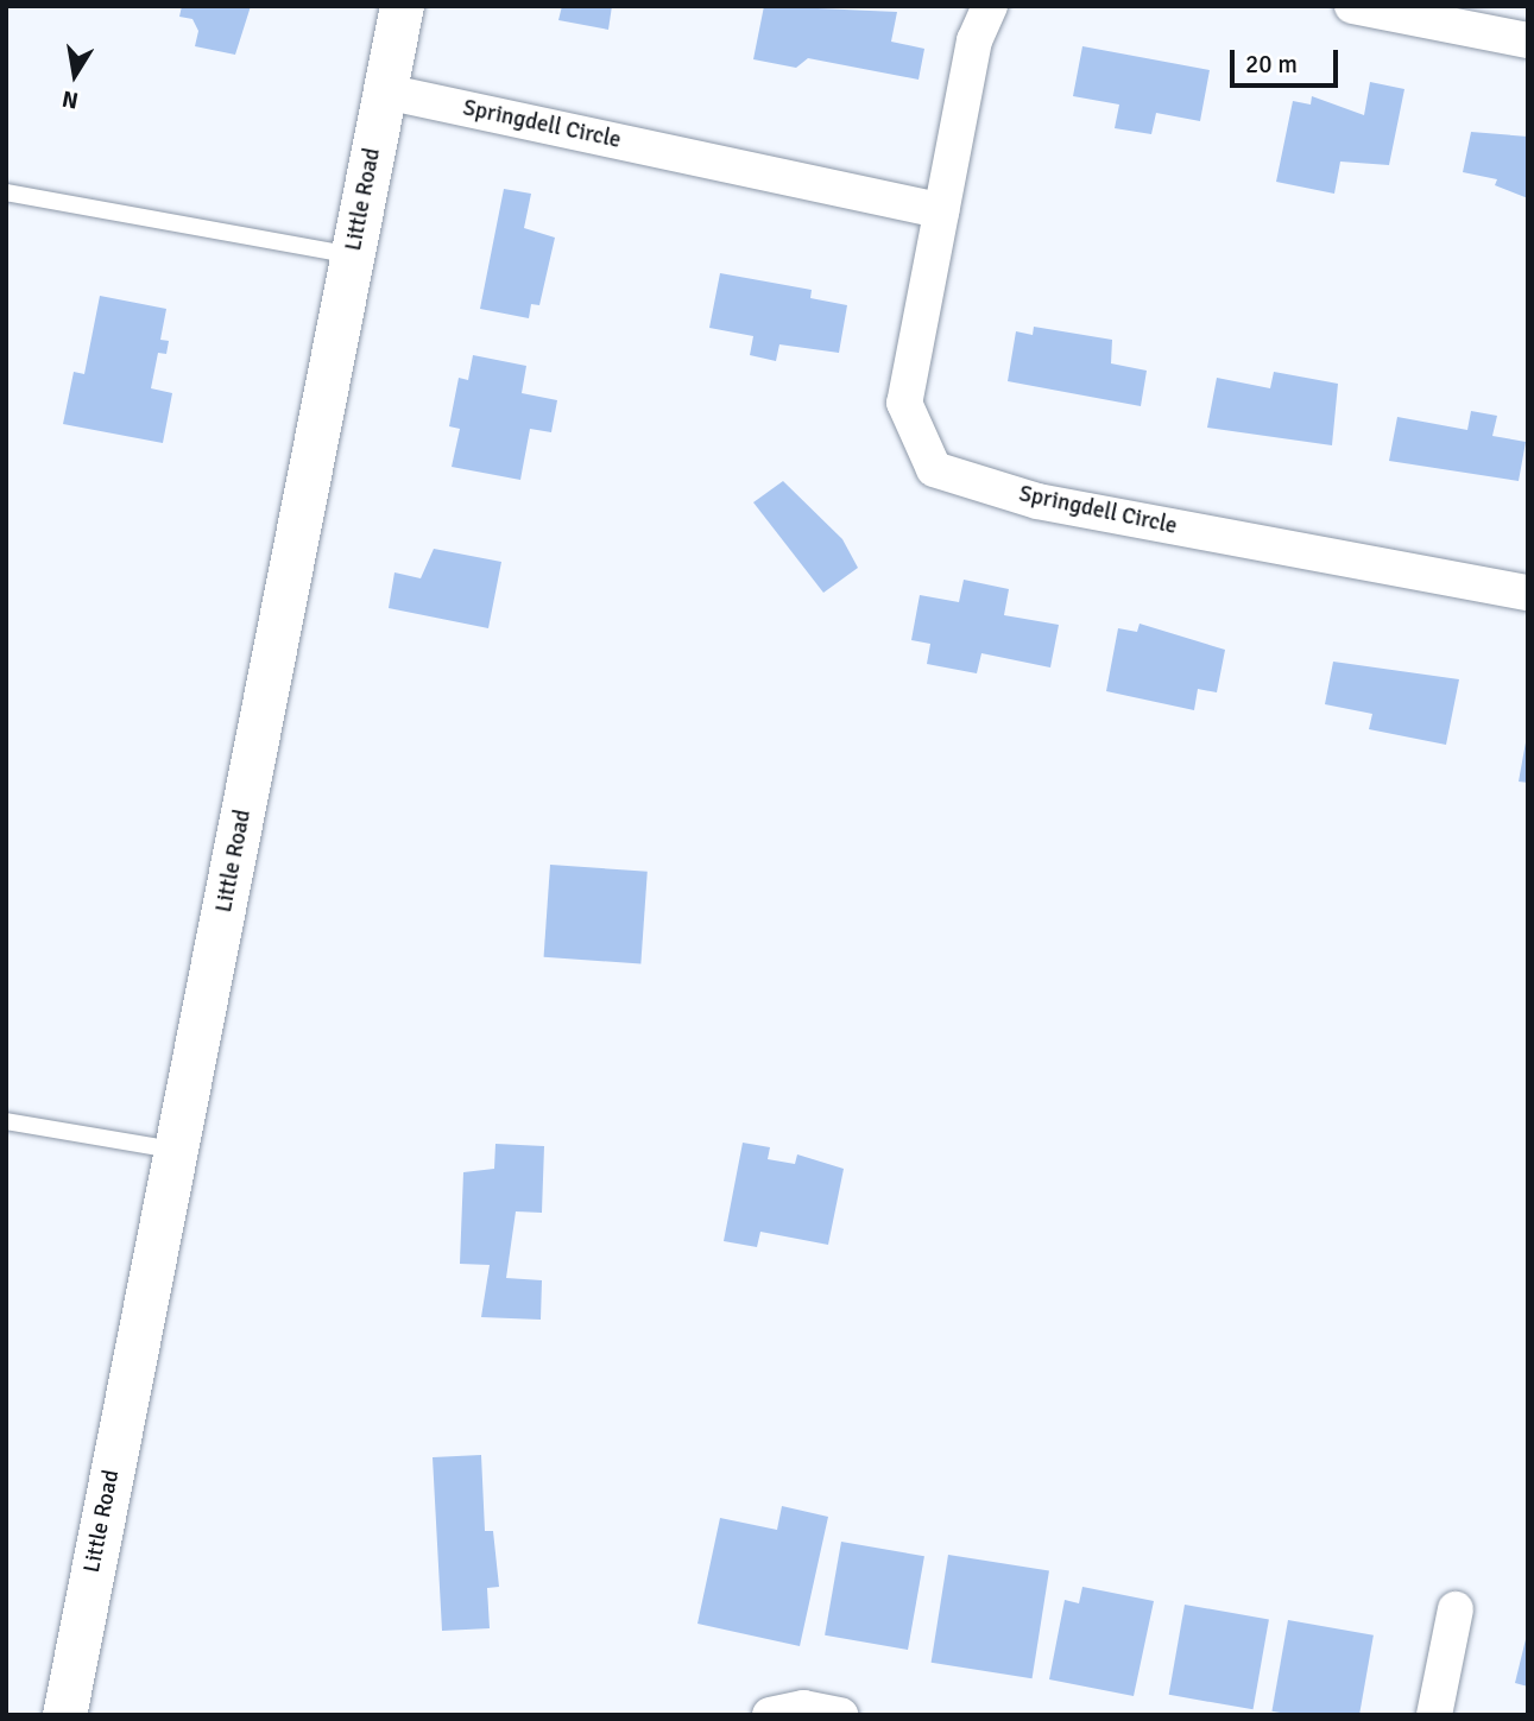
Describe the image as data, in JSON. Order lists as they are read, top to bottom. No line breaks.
{"streets":{"street":["Springdell Circle","Little Road"]},"crossings":[["Springdell Circle","Little Road"]],"scale_bar":"20 m","north":"bottom"}
